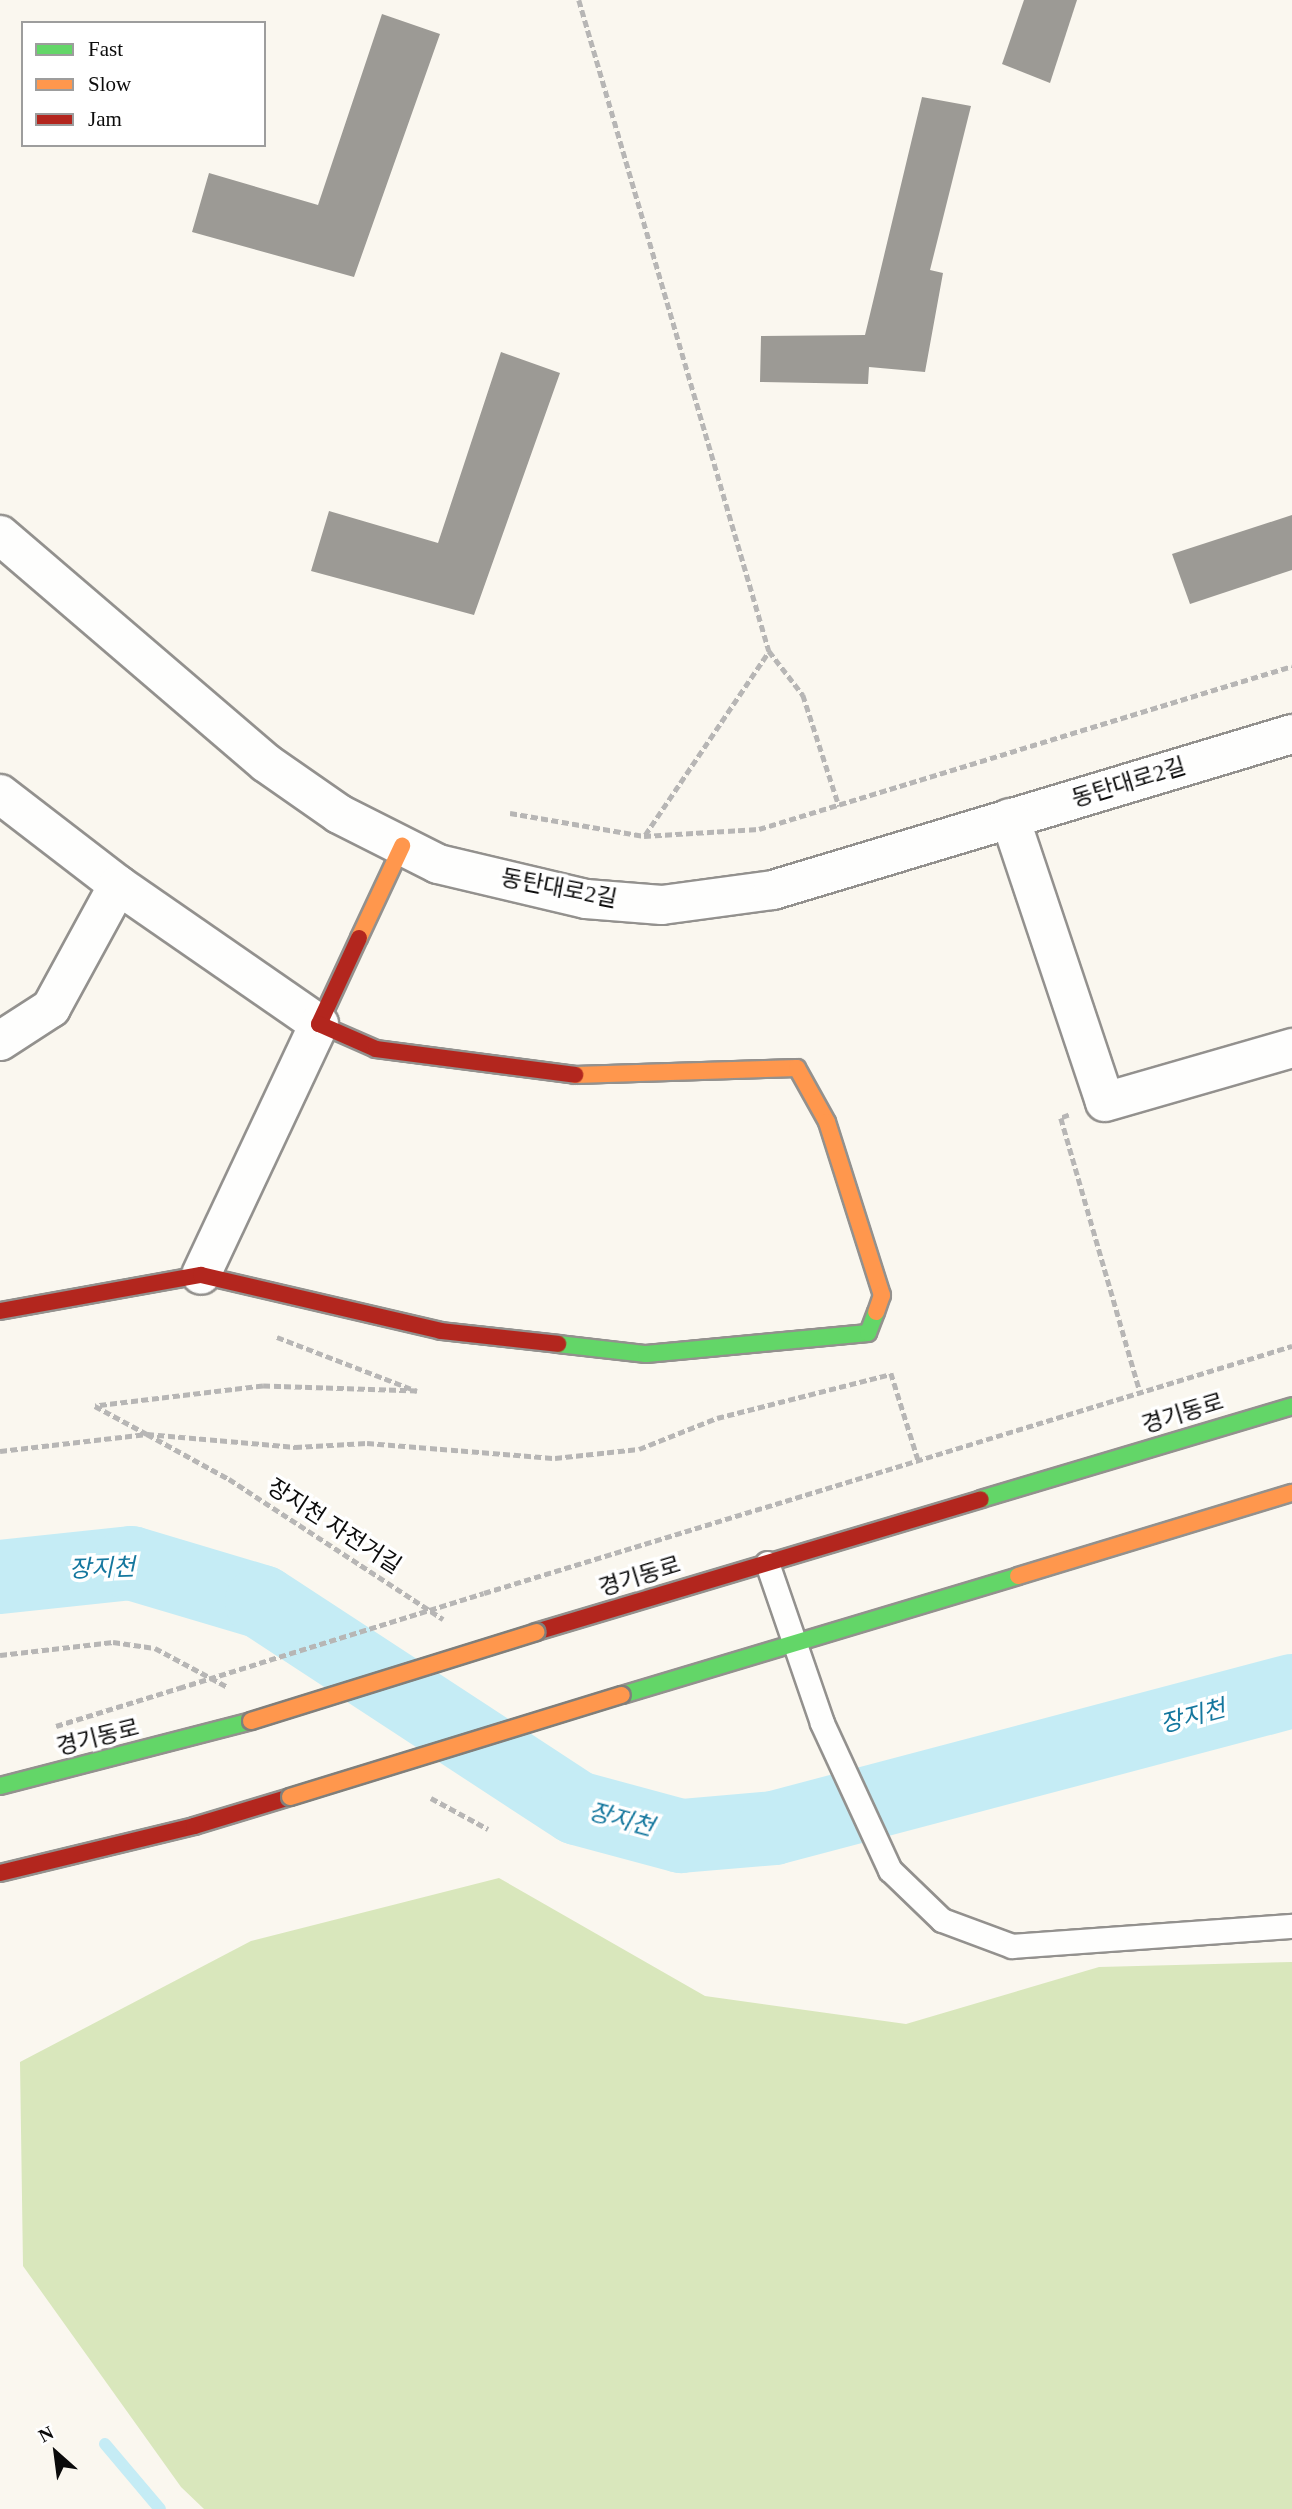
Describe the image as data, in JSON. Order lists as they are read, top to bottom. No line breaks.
{"streets":{"main road":["경기동로"],"street":["동탄대로2길"],"path":["장지천 자전거길"]},"water":["장지천"],"legend":["Fast","Slow","Jam"],"north":"top left"}
